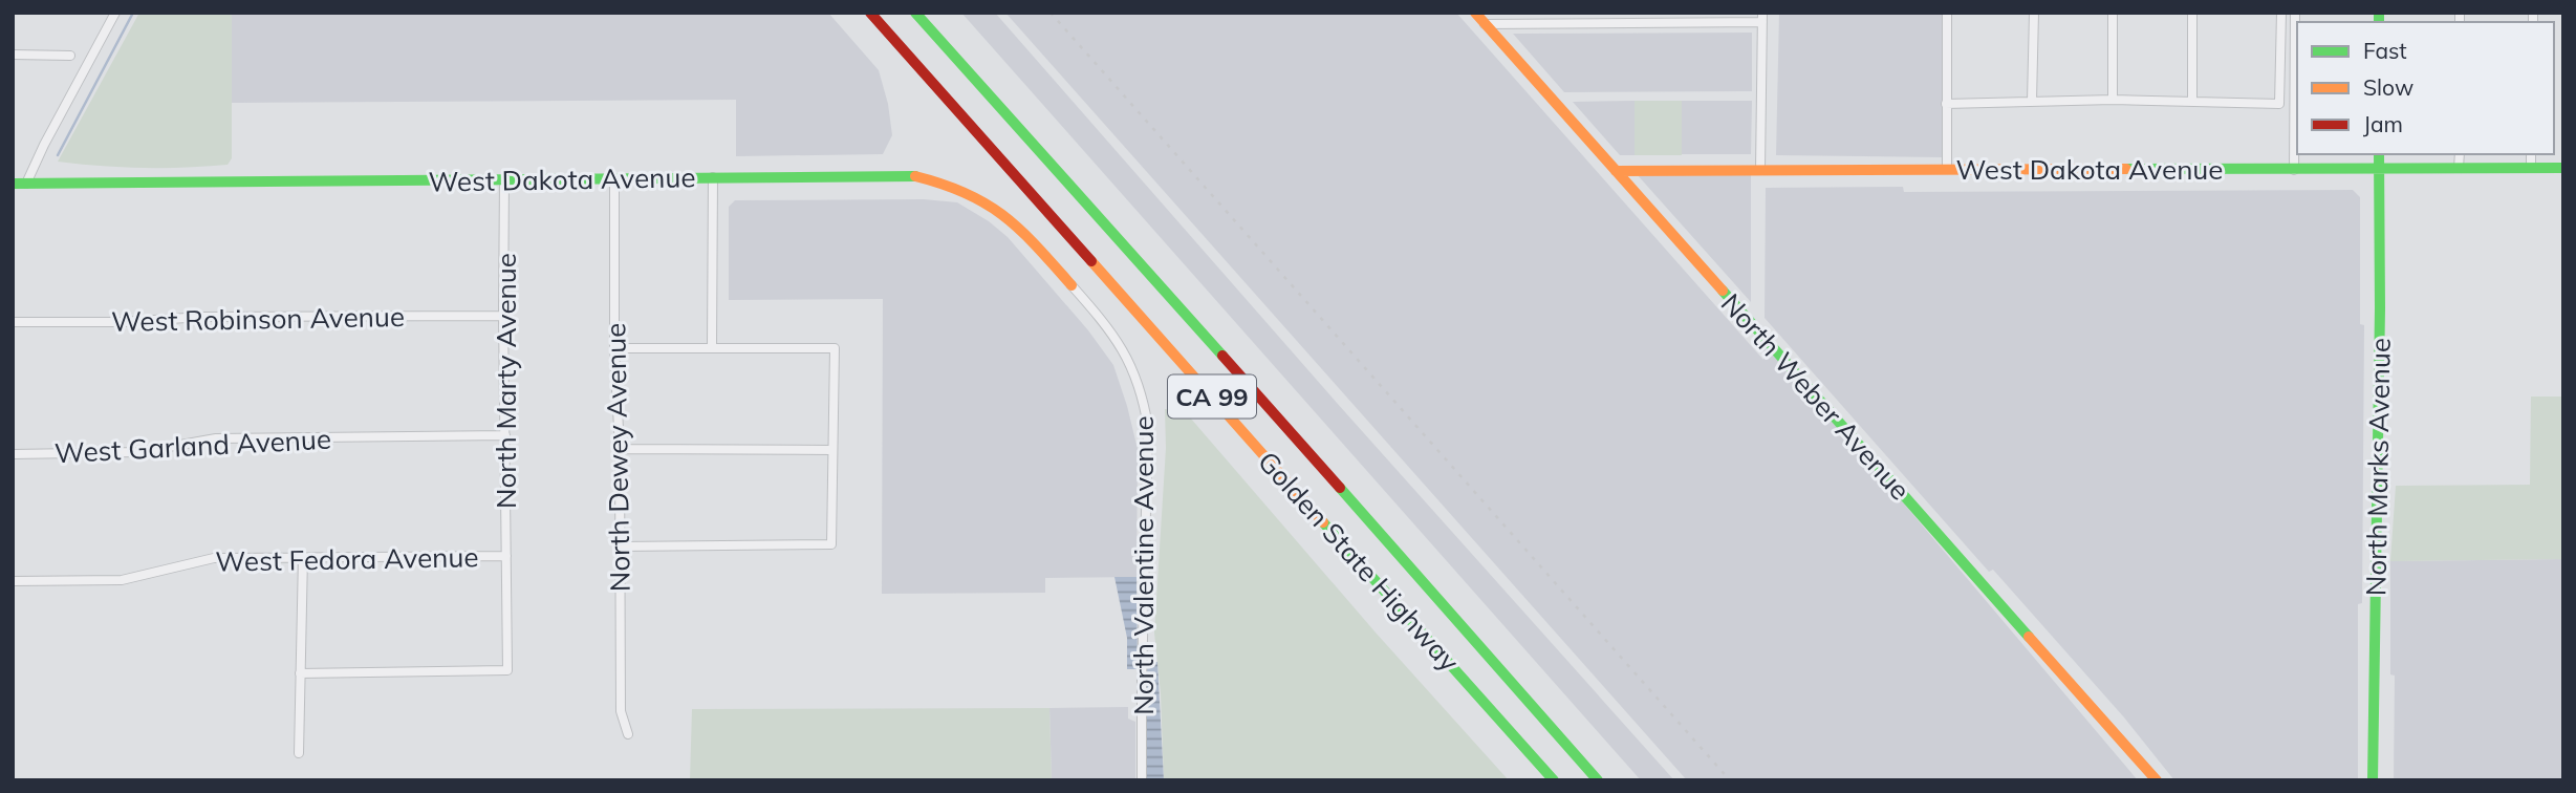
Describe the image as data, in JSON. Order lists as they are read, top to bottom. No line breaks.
{"streets":{"main road":["West Dakota Avenue","CA 99","North Weber Avenue","North Marks Avenue","Golden State Highway"],"street":["West Robinson Avenue","North Marty Avenue","West Garland Avenue","North Dewey Avenue","West Fedora Avenue","North Valentine Avenue"]},"crossings":[["West Dakota Avenue","North Marty Avenue"],["West Dakota Avenue","North Weber Avenue"],["West Dakota Avenue","North Dewey Avenue"],["West Dakota Avenue","North Marks Avenue"],["West Dakota Avenue","North Valentine Avenue"],["West Robinson Avenue","North Marty Avenue"],["North Marty Avenue","West Garland Avenue"],["North Marty Avenue","West Fedora Avenue"]],"legend":["Fast","Slow","Jam"]}
